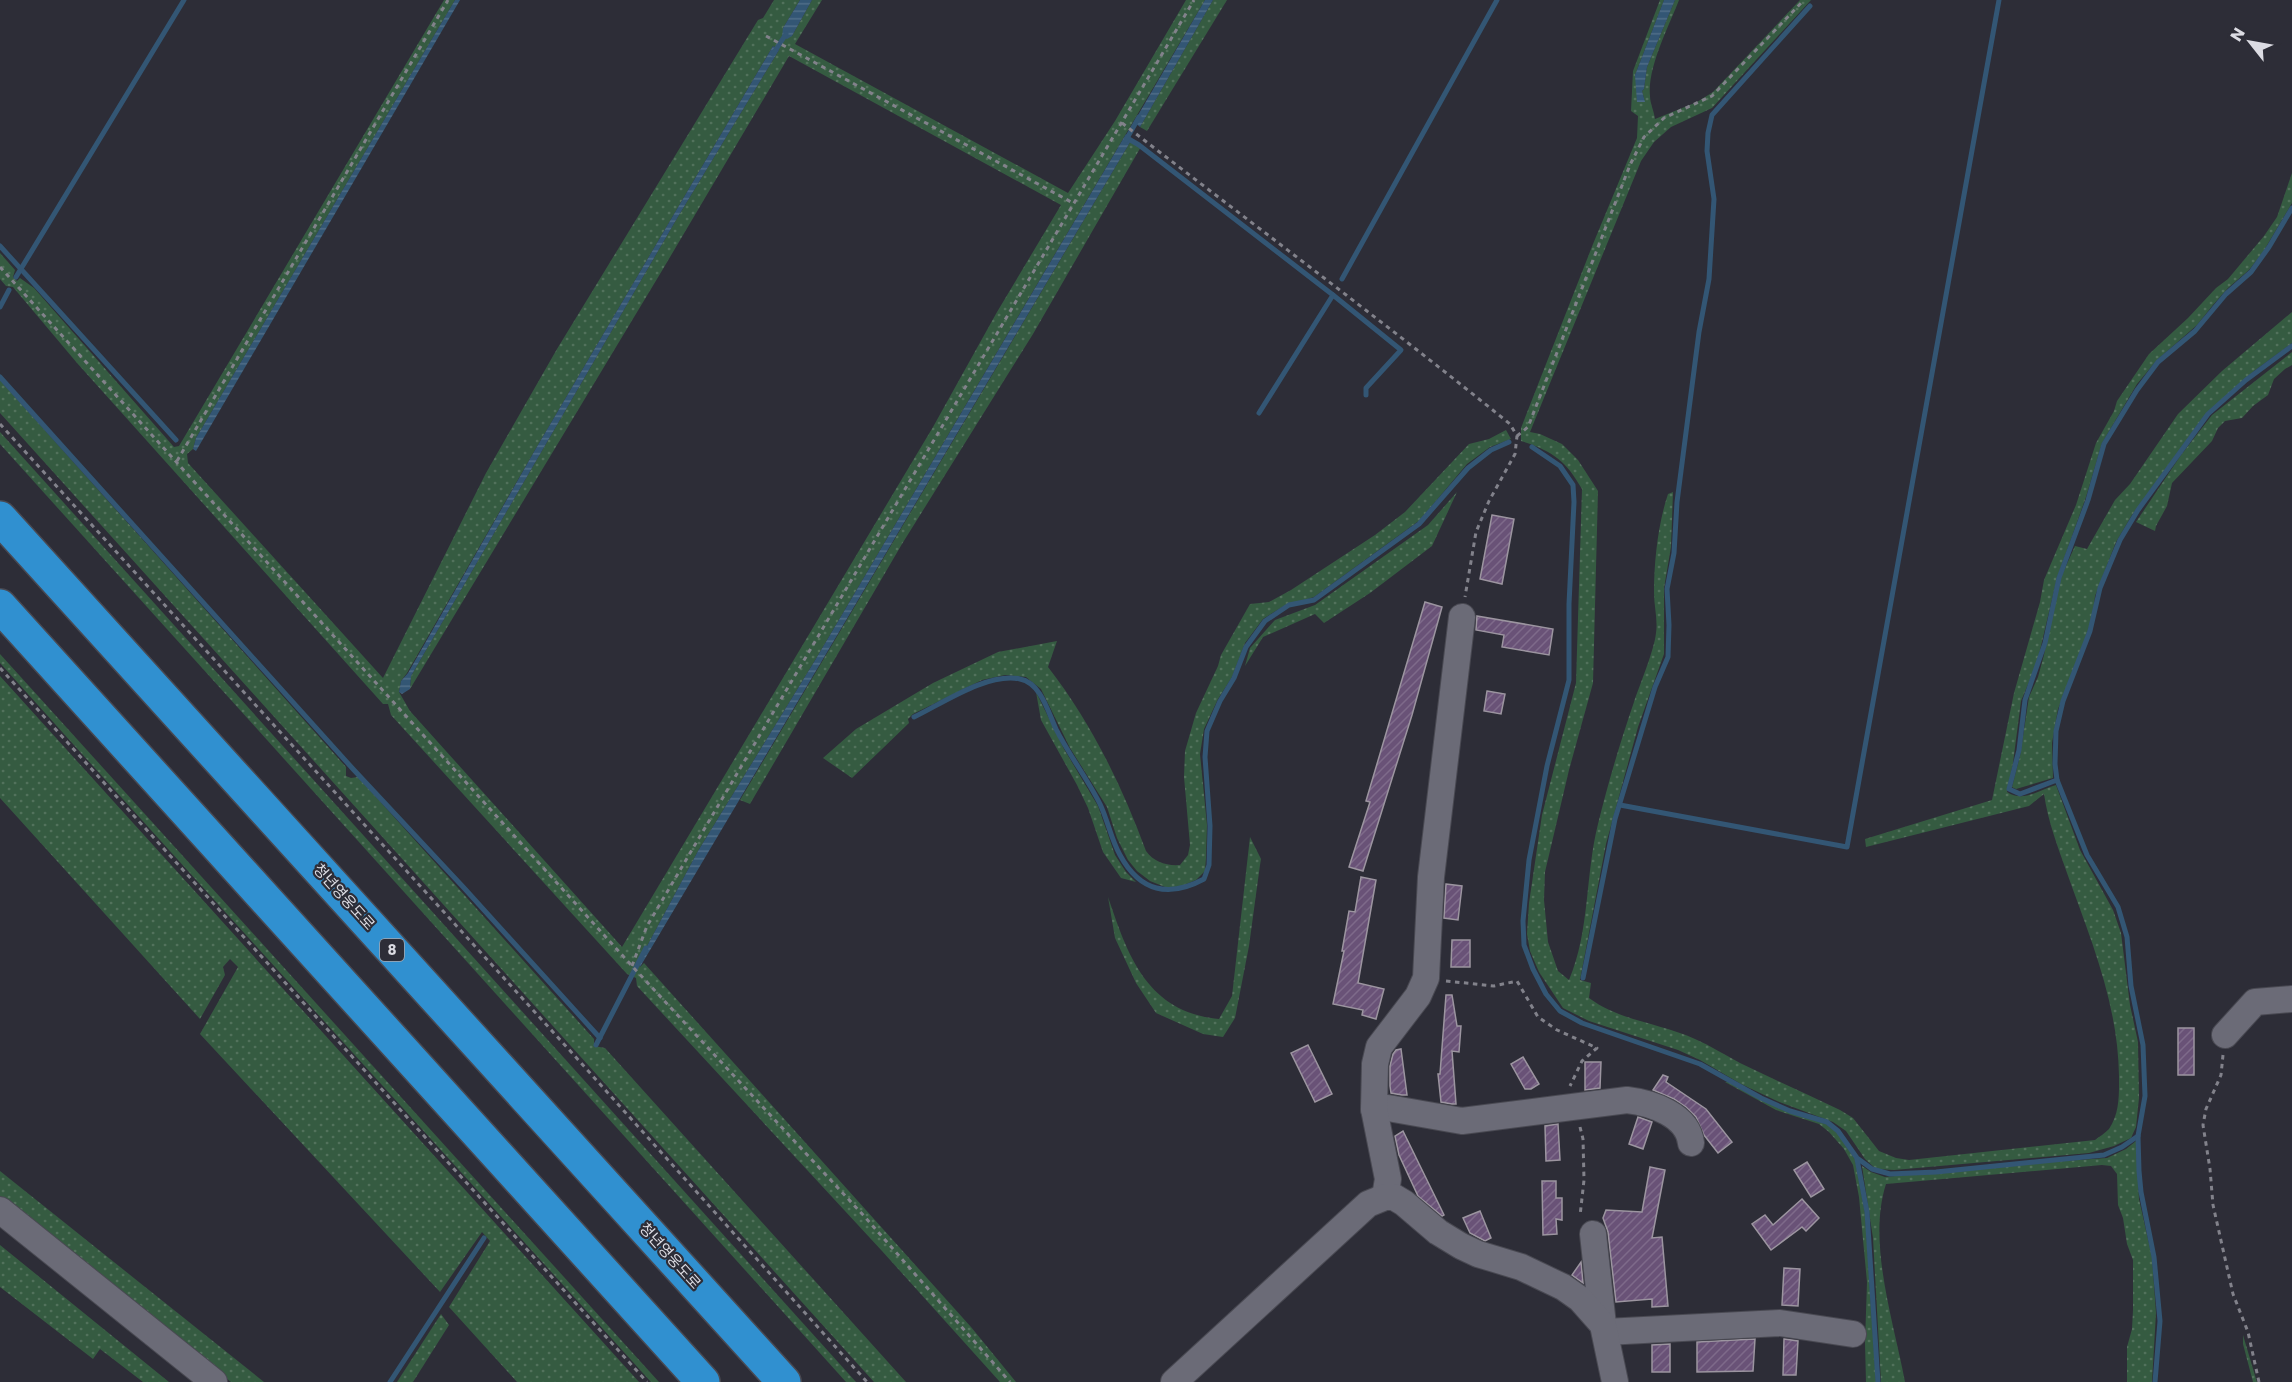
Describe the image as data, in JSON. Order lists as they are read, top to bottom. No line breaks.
{"streets":{"highway":["청년영웅도로","8"]},"north":"top left"}
